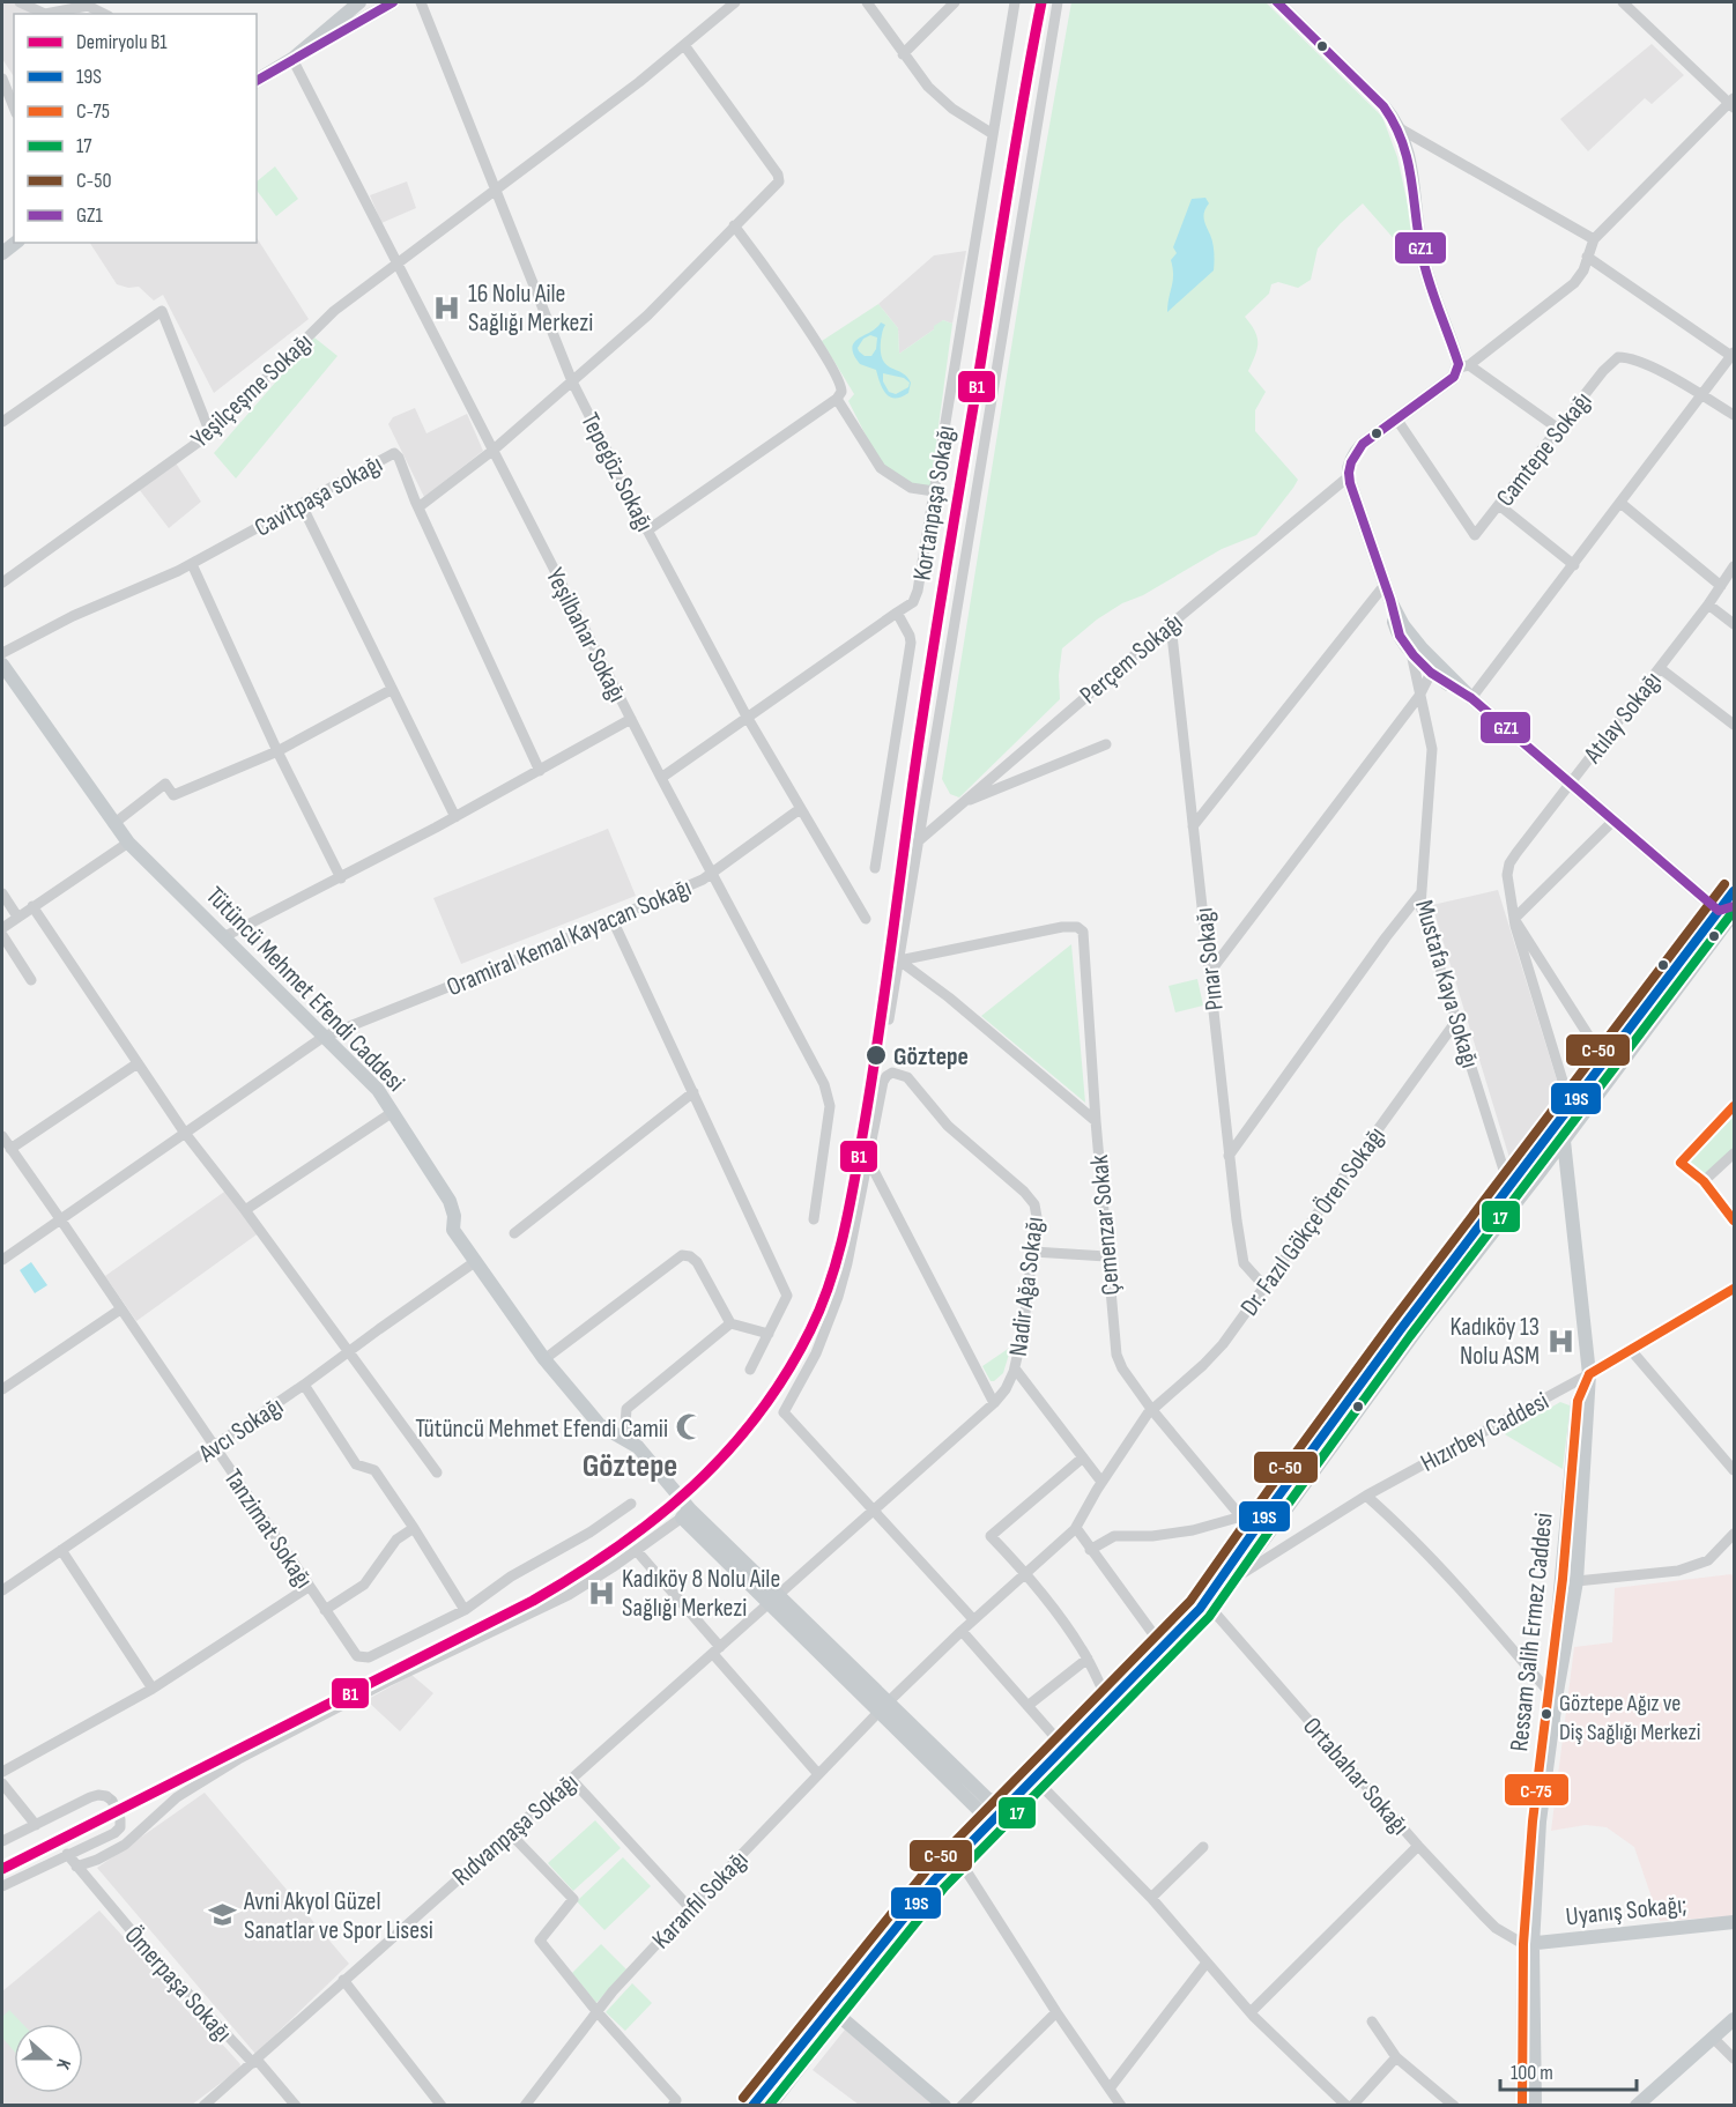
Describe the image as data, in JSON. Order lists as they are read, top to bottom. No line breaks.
{"streets":{"main road":["Tütüncü Mehmet Efendi Caddesi","Ressam Salih Ermez Caddesi","Uyanış Sokağı;"],"street":["Yeşilçeşme Sokağı","Camtepe Sokağı","Tepegöz Sokağı","Cavitpaşa sokağı","Kortanpaşa Sokağı","Yeşilbahar Sokağı","Perçem Sokağı","Atılay Sokağı","Oramiral Kemal Kayacan Sokağı","Pınar Sokağı","Mustafa Kaya Sokağı","Dr. Fazıl Gökçe Ören Sokağı","Çemenzar Sokak","Nadir Ağa Sokağı","Avcı Sokağı","Hızırbey Caddesi","Tanzimat Sokağı","Ortabahar Sokağı","Rıdvanpaşa Sokağı","Karanfil Sokağı","Ömerpaşa Sokağı"]},"crossings":[["Yeşilçeşme Sokağı","Tepegöz Sokağı"],["Yeşilçeşme Sokağı","Yeşilbahar Sokağı"],["Tepegöz Sokağı","Oramiral Kemal Kayacan Sokağı"],["Yeşilbahar Sokağı","Oramiral Kemal Kayacan Sokağı"],["Perçem Sokağı","Pınar Sokağı"],["Oramiral Kemal Kayacan Sokağı","Tütüncü Mehmet Efendi Caddesi"],["Oramiral Kemal Kayacan Sokağı","Tanzimat Sokağı"],["Pınar Sokağı","Dr. Fazıl Gökçe Ören Sokağı"],["Mustafa Kaya Sokağı","Dr. Fazıl Gökçe Ören Sokağı"],["Tütüncü Mehmet Efendi Caddesi","Avcı Sokağı"],["Dr. Fazıl Gökçe Ören Sokağı","Çemenzar Sokak"],["Dr. Fazıl Gökçe Ören Sokağı","Karanfil Sokağı"],["Nadir Ağa Sokağı","Rıdvanpaşa Sokağı"],["Avcı Sokağı","Tanzimat Sokağı"],["Hızırbey Caddesi","Ressam Salih Ermez Caddesi"],["Ressam Salih Ermez Caddesi","Ortabahar Sokağı"],["Ressam Salih Ermez Caddesi","Uyanış Sokağı;"],["Ortabahar Sokağı","Uyanış Sokağı;"],["Rıdvanpaşa Sokağı","Ömerpaşa Sokağı"]],"districts":["Göztepe"],"places":{"hospital":["16 Nolu Aile Sağlığı Merkezi","Kadıköy 13 Nolu ASM","Kadıköy 8 Nolu Aile Sağlığı Merkezi"],"other":["Göztepe","Göztepe Ağız ve Diş Sağlığı Merkezi"],"mosque":["Tütüncü Mehmet Efendi Camii"],"school or university":["Avni Akyol Güzel Sanatlar ve Spor Lisesi"]},"lines":["rail line B1","transit line GZ1","transit line C-50","transit line 19S","transit line 17","transit line C-75"],"legend":["Demiryolu B1","19S","C-75","17","C-50","GZ1"],"scale_bar":"100 m","north":"right"}
